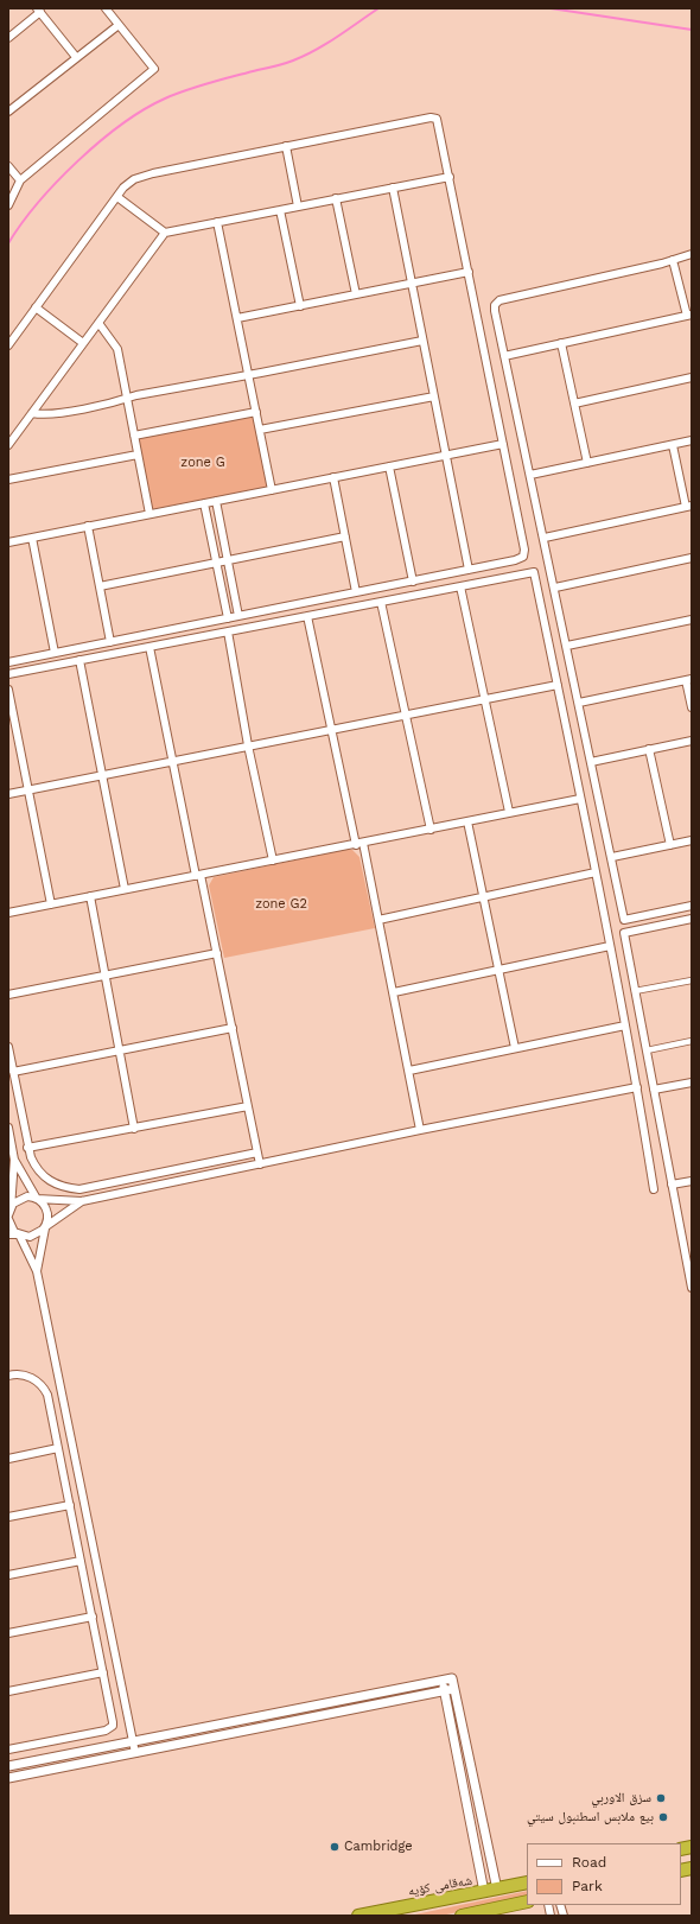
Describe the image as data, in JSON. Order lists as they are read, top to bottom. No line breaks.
{"streets":{"highway":["شەقامی کۆیە"]},"parks":["zone G","zone G2"],"places":["سزق الاوربي","بيع ملابس اسطنبول سيتي","Cambridge"],"legend":["Road","Park"]}
